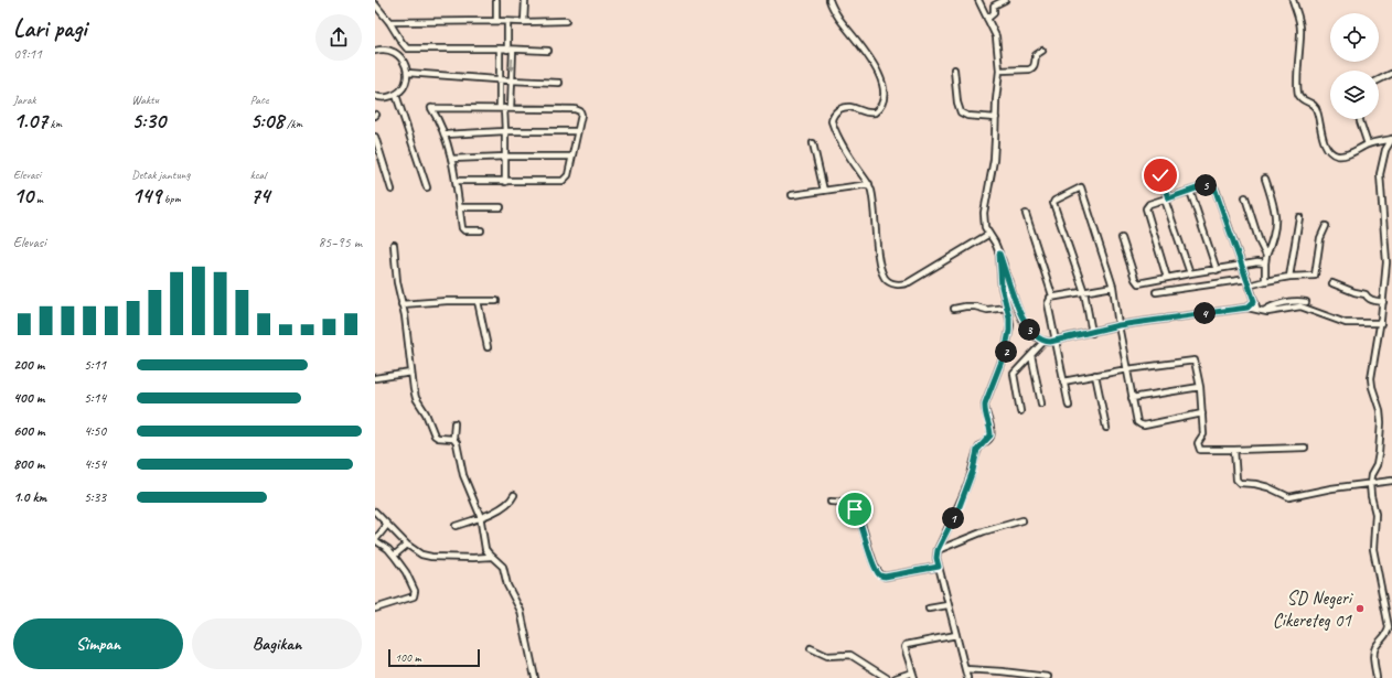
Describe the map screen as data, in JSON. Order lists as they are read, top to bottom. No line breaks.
{"places":["SD Negeri Cikereteg 01"],"scale_bar":"100 m","page":{"heading":["Lari pagi","09:11"],"stats":[["Jarak","1.07 km"],["Waktu","5:30"],["Pace","5:08 /km"],["Elevasi","10 m"],["Detak jantung","149 bpm"],["kcal","74"]],"pins":["5","4","3","2","1"],"chart":["Elevasi","85–95 m"],"list":[{"name":"200 m","note":"5:11"},{"name":"400 m","note":"5:14"},{"name":"600 m","note":"4:50"},{"name":"800 m","note":"4:54"},{"name":"1.0 km","note":"5:33"}],"buttons":["Simpan","Bagikan"],"scale":"100 m"}}
